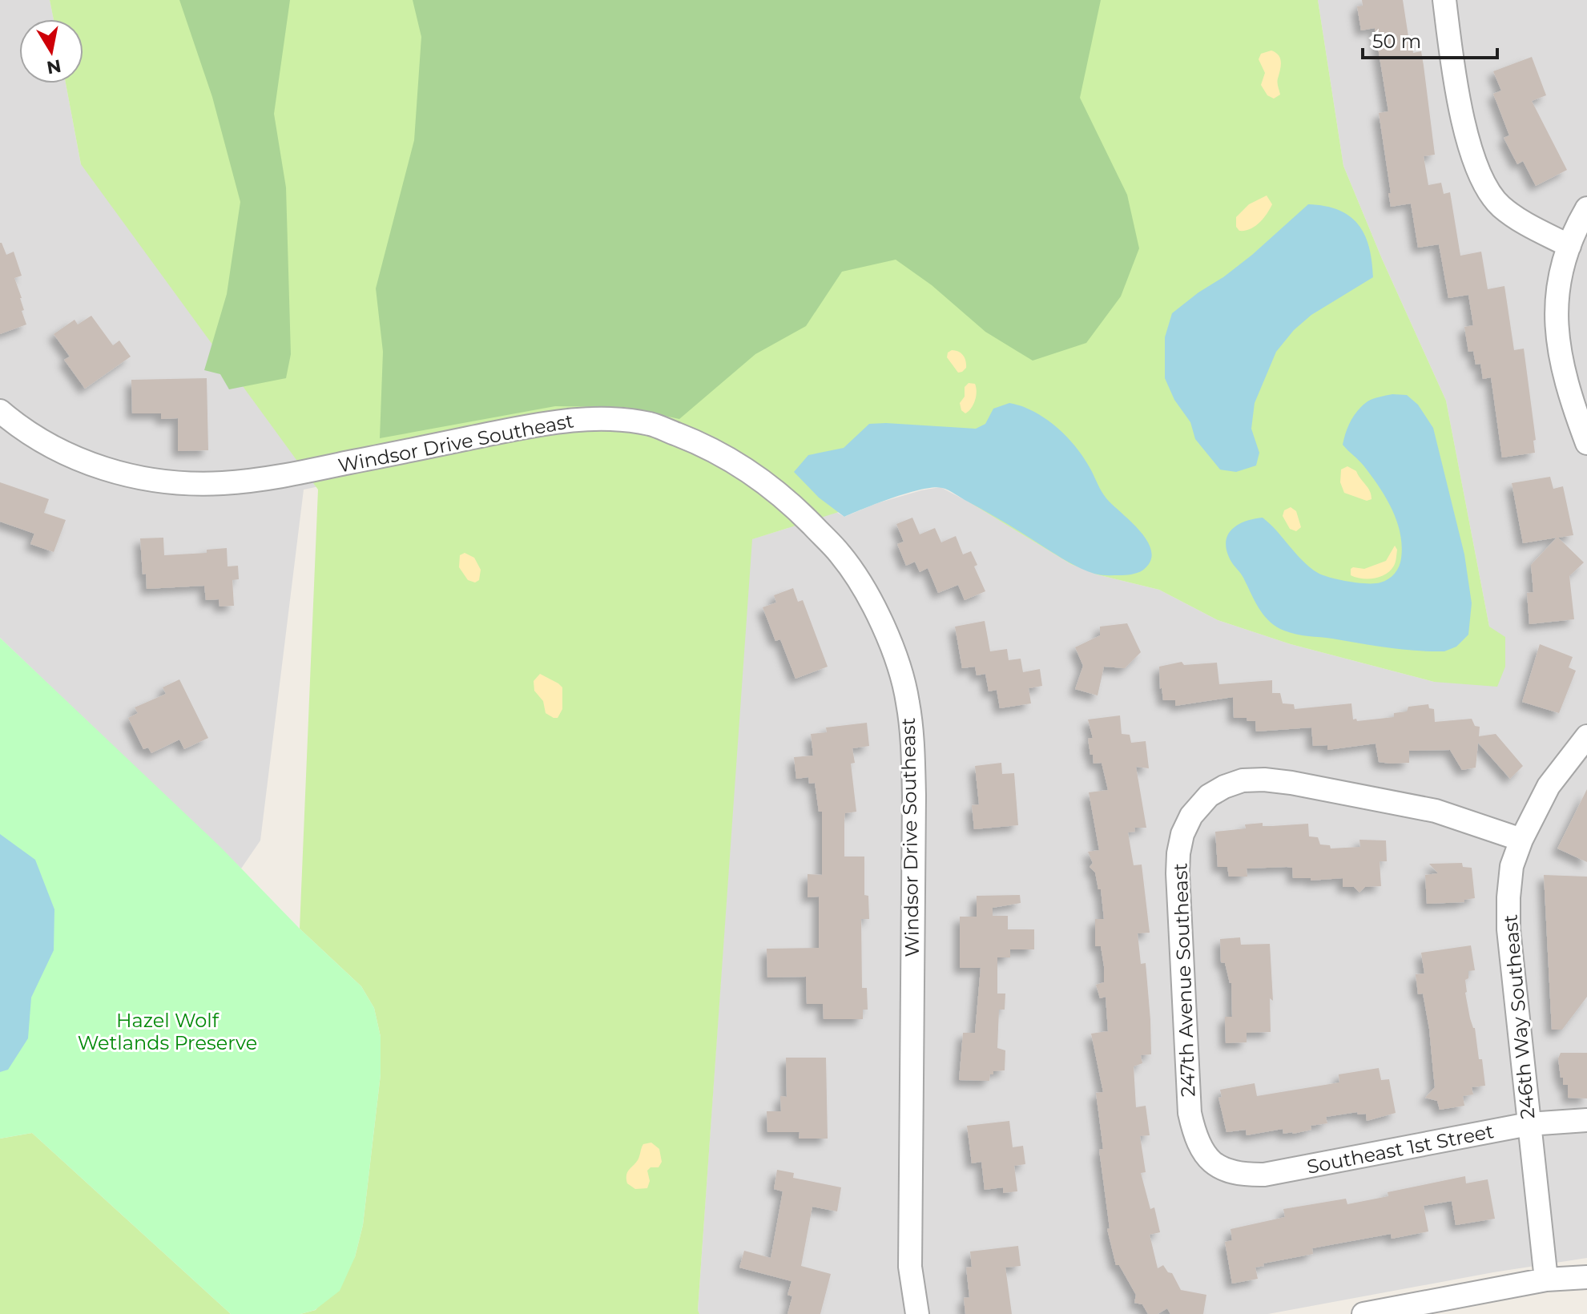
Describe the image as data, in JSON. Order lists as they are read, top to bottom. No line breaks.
{"streets":{"street":["Windsor Drive Southeast","247th Avenue Southeast","246th Way Southeast","Southeast 1st Street"]},"crossings":[["247th Avenue Southeast","246th Way Southeast"],["247th Avenue Southeast","Southeast 1st Street"],["246th Way Southeast","Southeast 1st Street"]],"parks":["Hazel Wolf Wetlands Preserve"],"scale_bar":"50 m","north":"bottom"}
